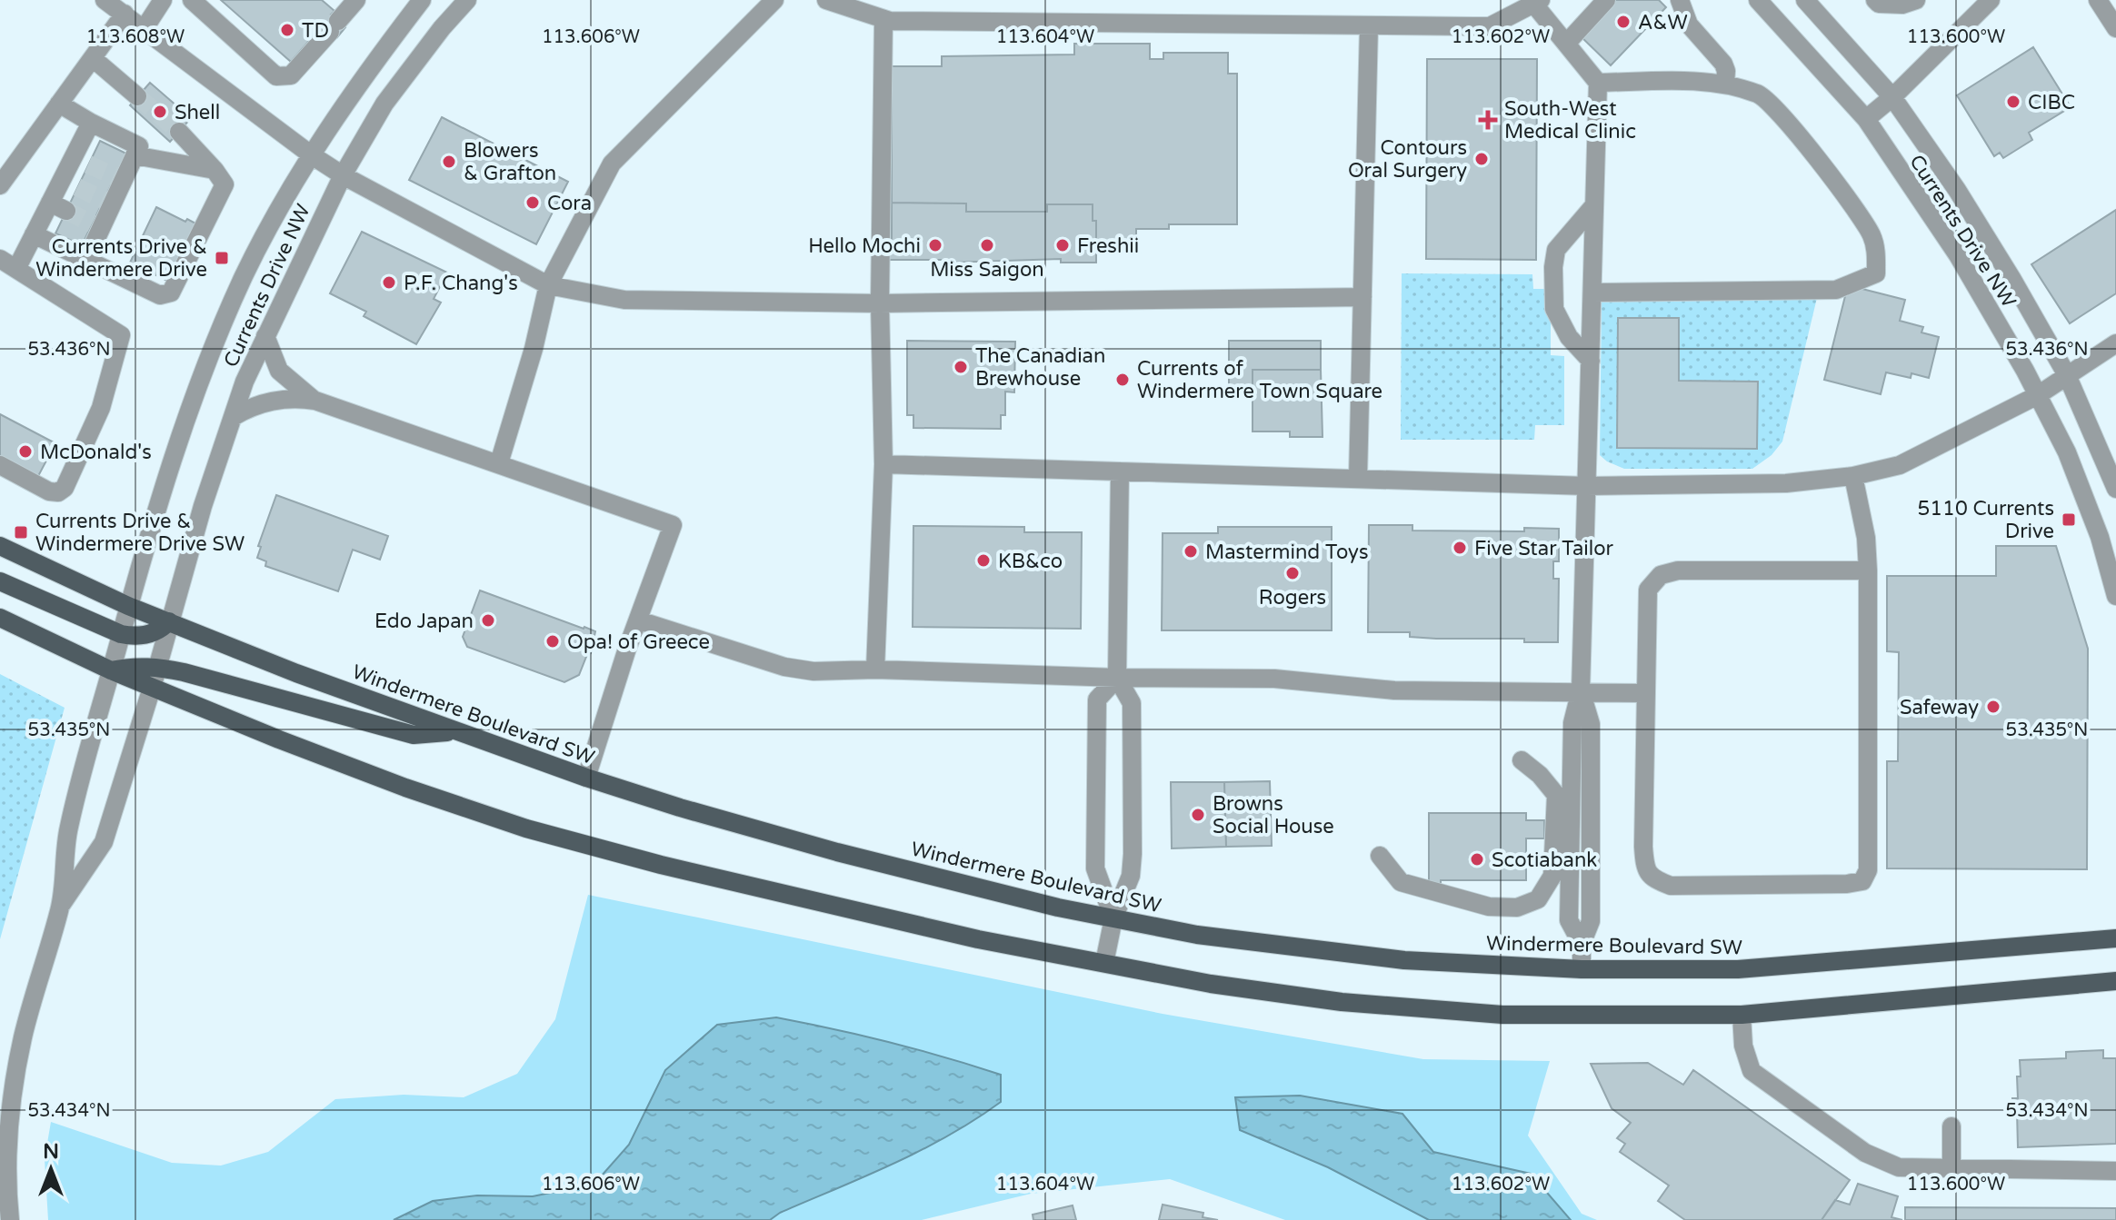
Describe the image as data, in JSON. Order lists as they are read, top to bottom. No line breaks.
{"streets":{"main road":["Windermere Boulevard SW"],"street":["Currents Drive NW"]},"crossings":[["Currents Drive NW","Windermere Boulevard SW"]],"places":{"other":["A&W","TD","CIBC","Shell","Contours Oral Surgery","Blowers & Grafton","Cora","Hello Mochi","Miss Saigon","Freshii","P.F. Chang's","The Canadian Brewhouse","Currents of Windermere Town Square","McDonald's","Five Star Tailor","Mastermind Toys","KB&co","Rogers","Edo Japan","Opa! of Greece","Safeway","Browns Social House","Scotiabank"],"health":["South-West Medical Clinic"],"transit":["Currents Drive & Windermere Drive","5110 Currents Drive","Currents Drive & Windermere Drive SW"]},"north":"top","coordinates":["113.608°W","113.606°W","113.604°W","113.602°W","113.600°W","53.436°N","53.435°N","53.434°N"]}
